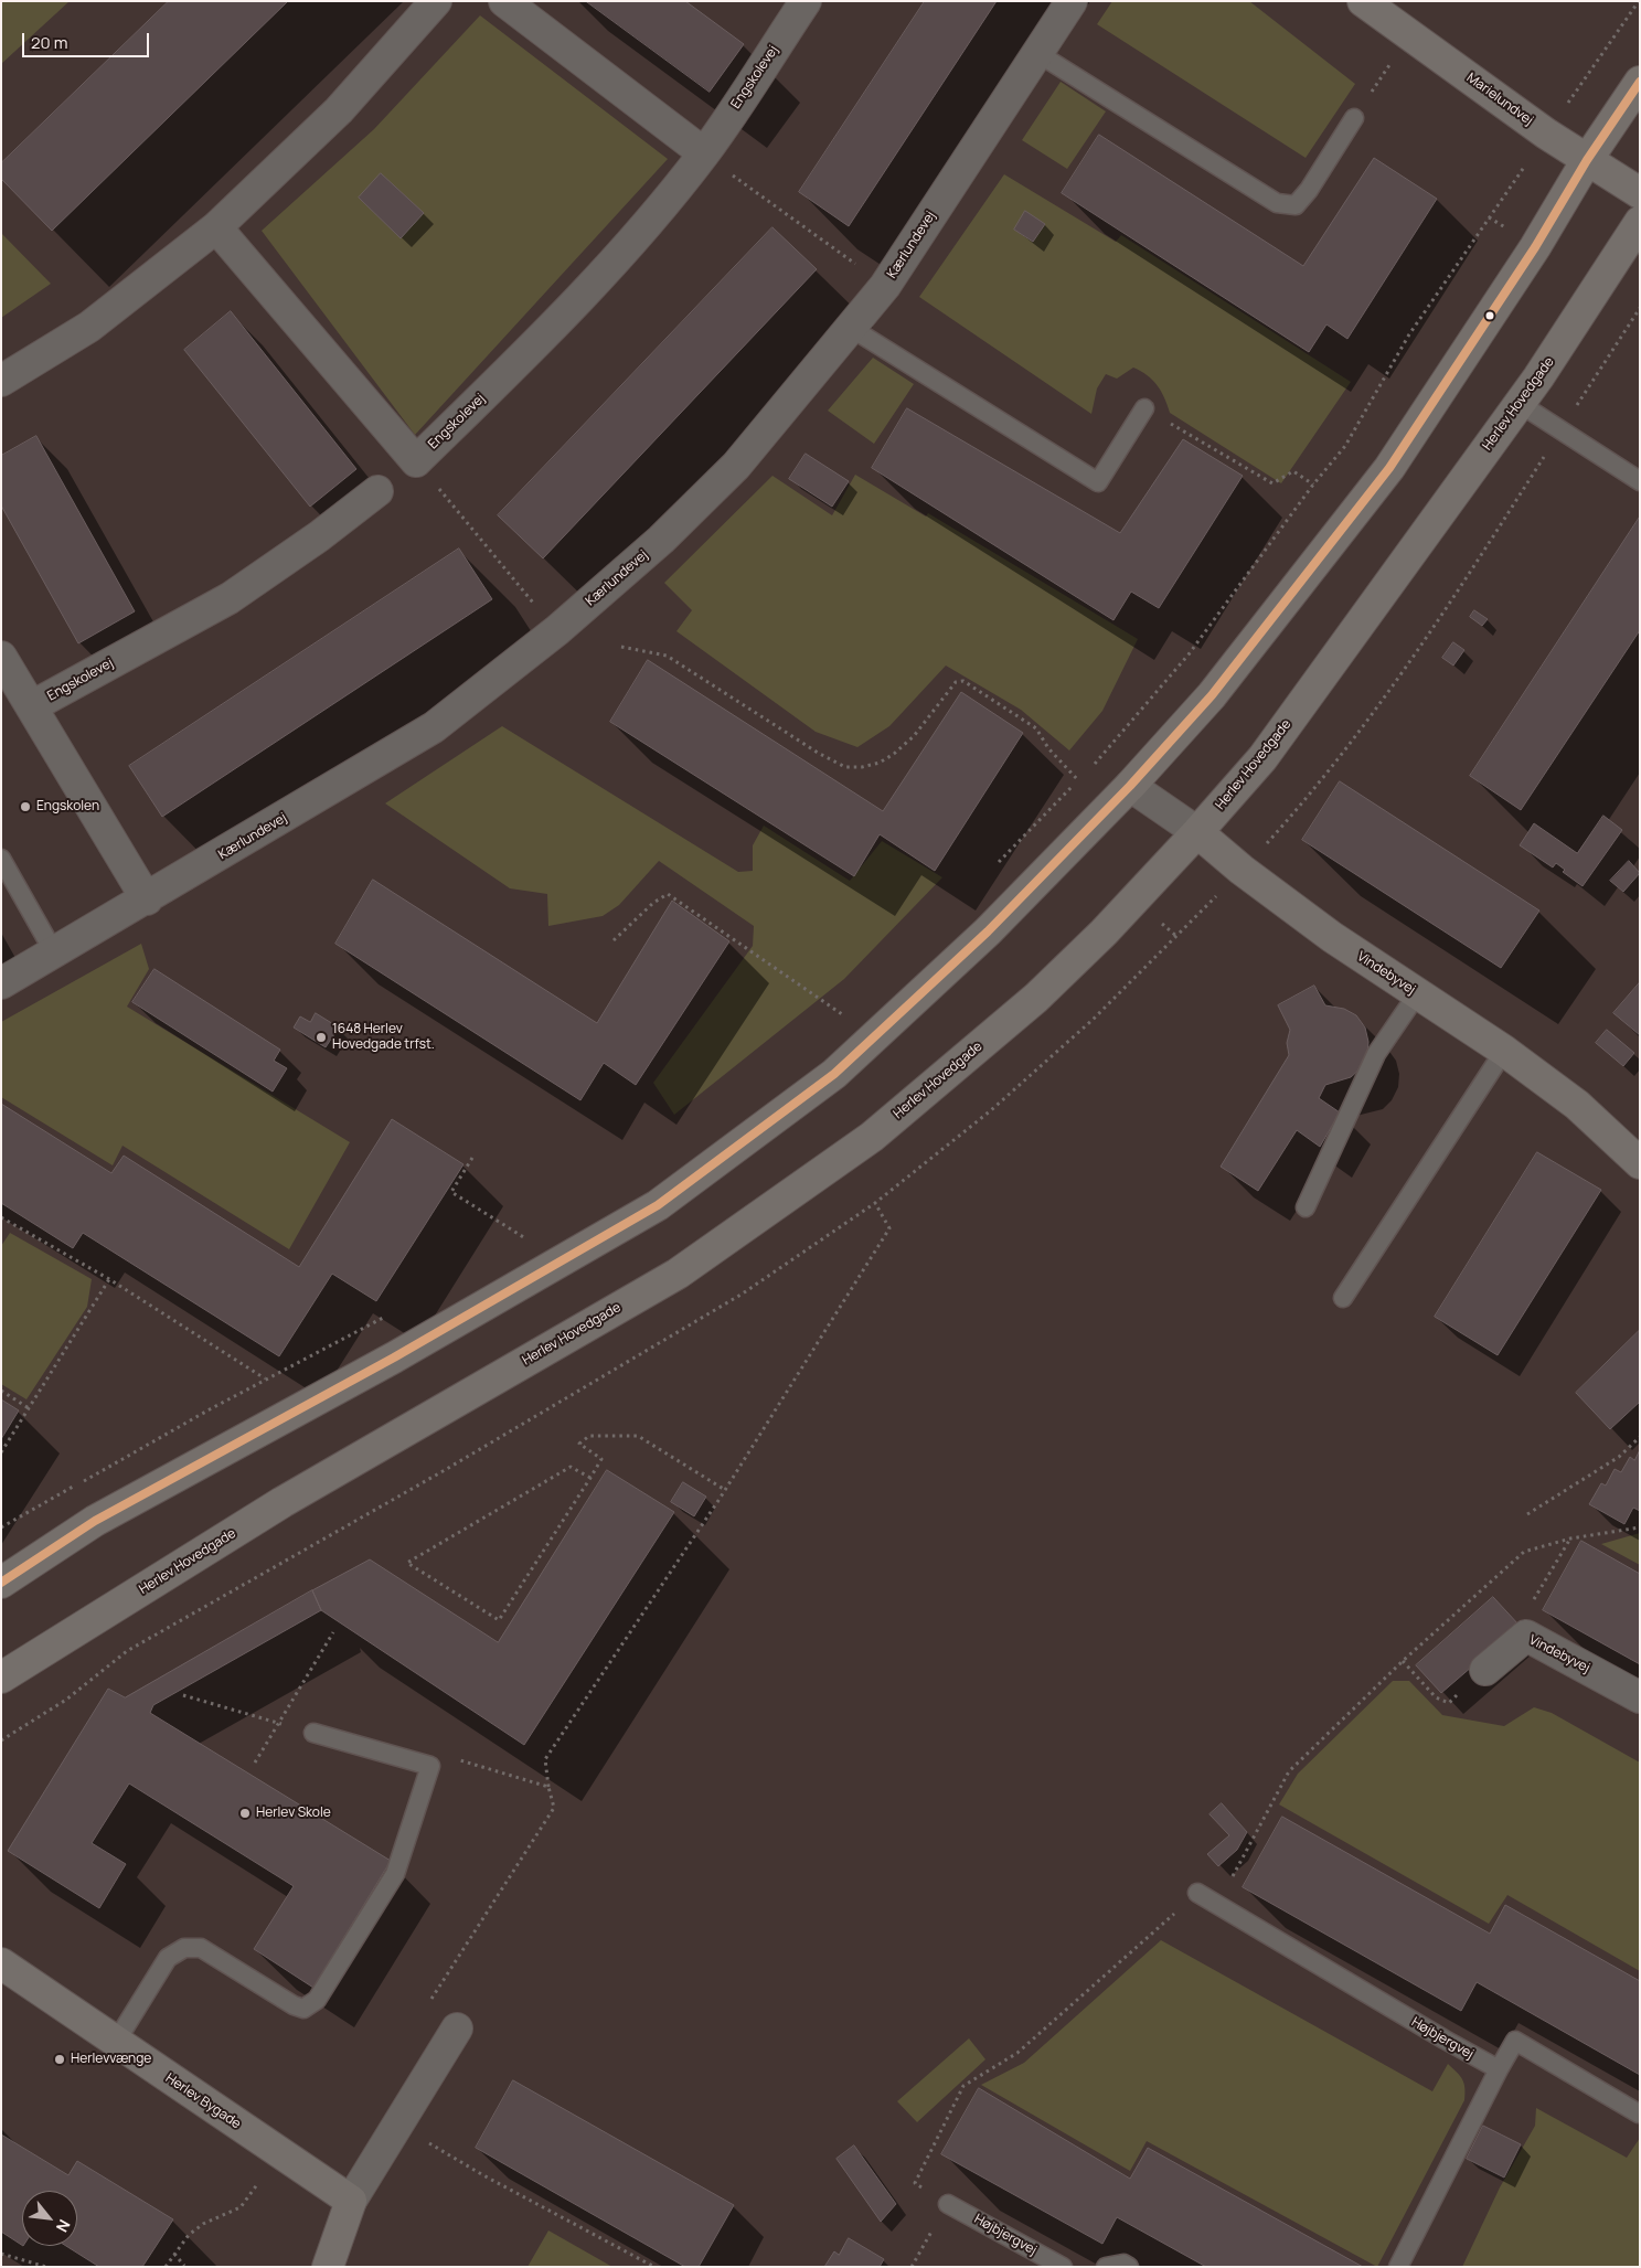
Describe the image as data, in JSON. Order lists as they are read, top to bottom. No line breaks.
{"streets":{"main road":["Marielundvej","Herlev Hovedgade","Vindebyvej","Herlev Bygade"],"street":["Engskolevej","Kærlundevej"],"lane":["Højbjergvej"]},"crossings":[["Engskolevej","Kærlundevej"],["Herlev Hovedgade","Vindebyvej"]],"places":["Engskolen","1648 Herlev Hovedgade trfst.","Herlev Skole","Herlevvænge"],"scale_bar":"20 m","north":"bottom right"}
